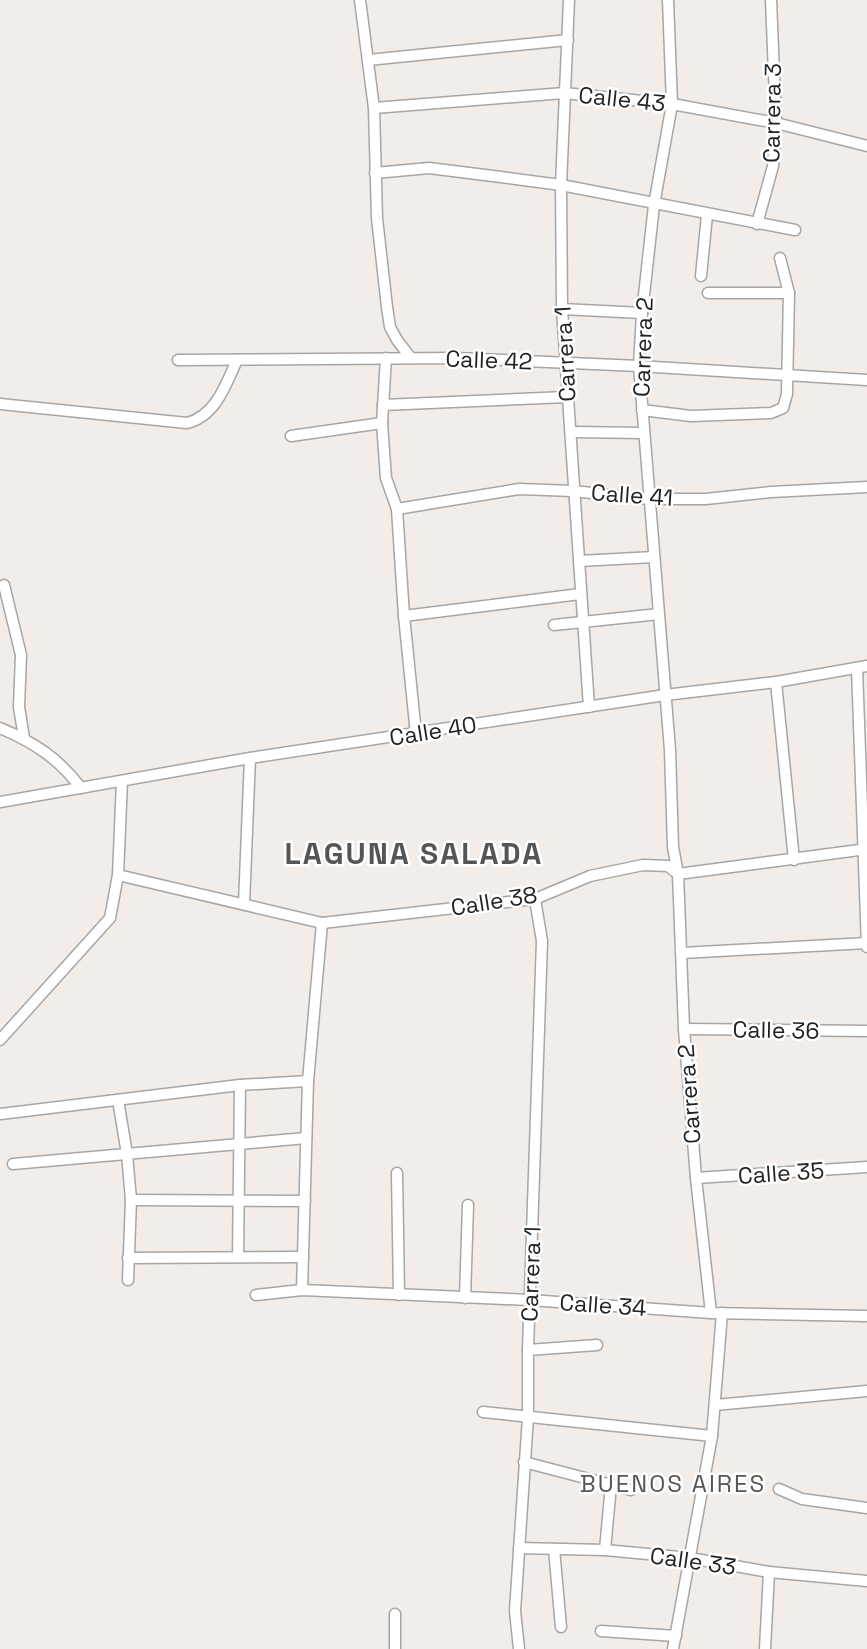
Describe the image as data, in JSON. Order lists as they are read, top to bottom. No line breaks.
{"streets":{"street":["Calle 43","Carrera 3","Carrera 2","Carrera 1","Calle 42","Calle 41","Calle 40","Calle 38","Calle 36","Calle 35","Calle 34","Calle 33"]},"crossings":[["Calle 43","Carrera 3"],["Calle 43","Carrera 2"],["Calle 43","Carrera 1"],["Carrera 2","Calle 42"],["Carrera 2","Calle 41"],["Carrera 2","Calle 40"],["Carrera 2","Calle 38"],["Carrera 2","Calle 36"],["Carrera 2","Calle 35"],["Carrera 2","Calle 34"],["Carrera 2","Calle 33"],["Carrera 1","Calle 42"],["Carrera 1","Calle 41"],["Carrera 1","Calle 40"],["Carrera 1","Calle 38"],["Carrera 1","Calle 34"],["Carrera 1","Calle 33"]],"districts":["LAGUNA SALADA","BUENOS AIRES"]}
